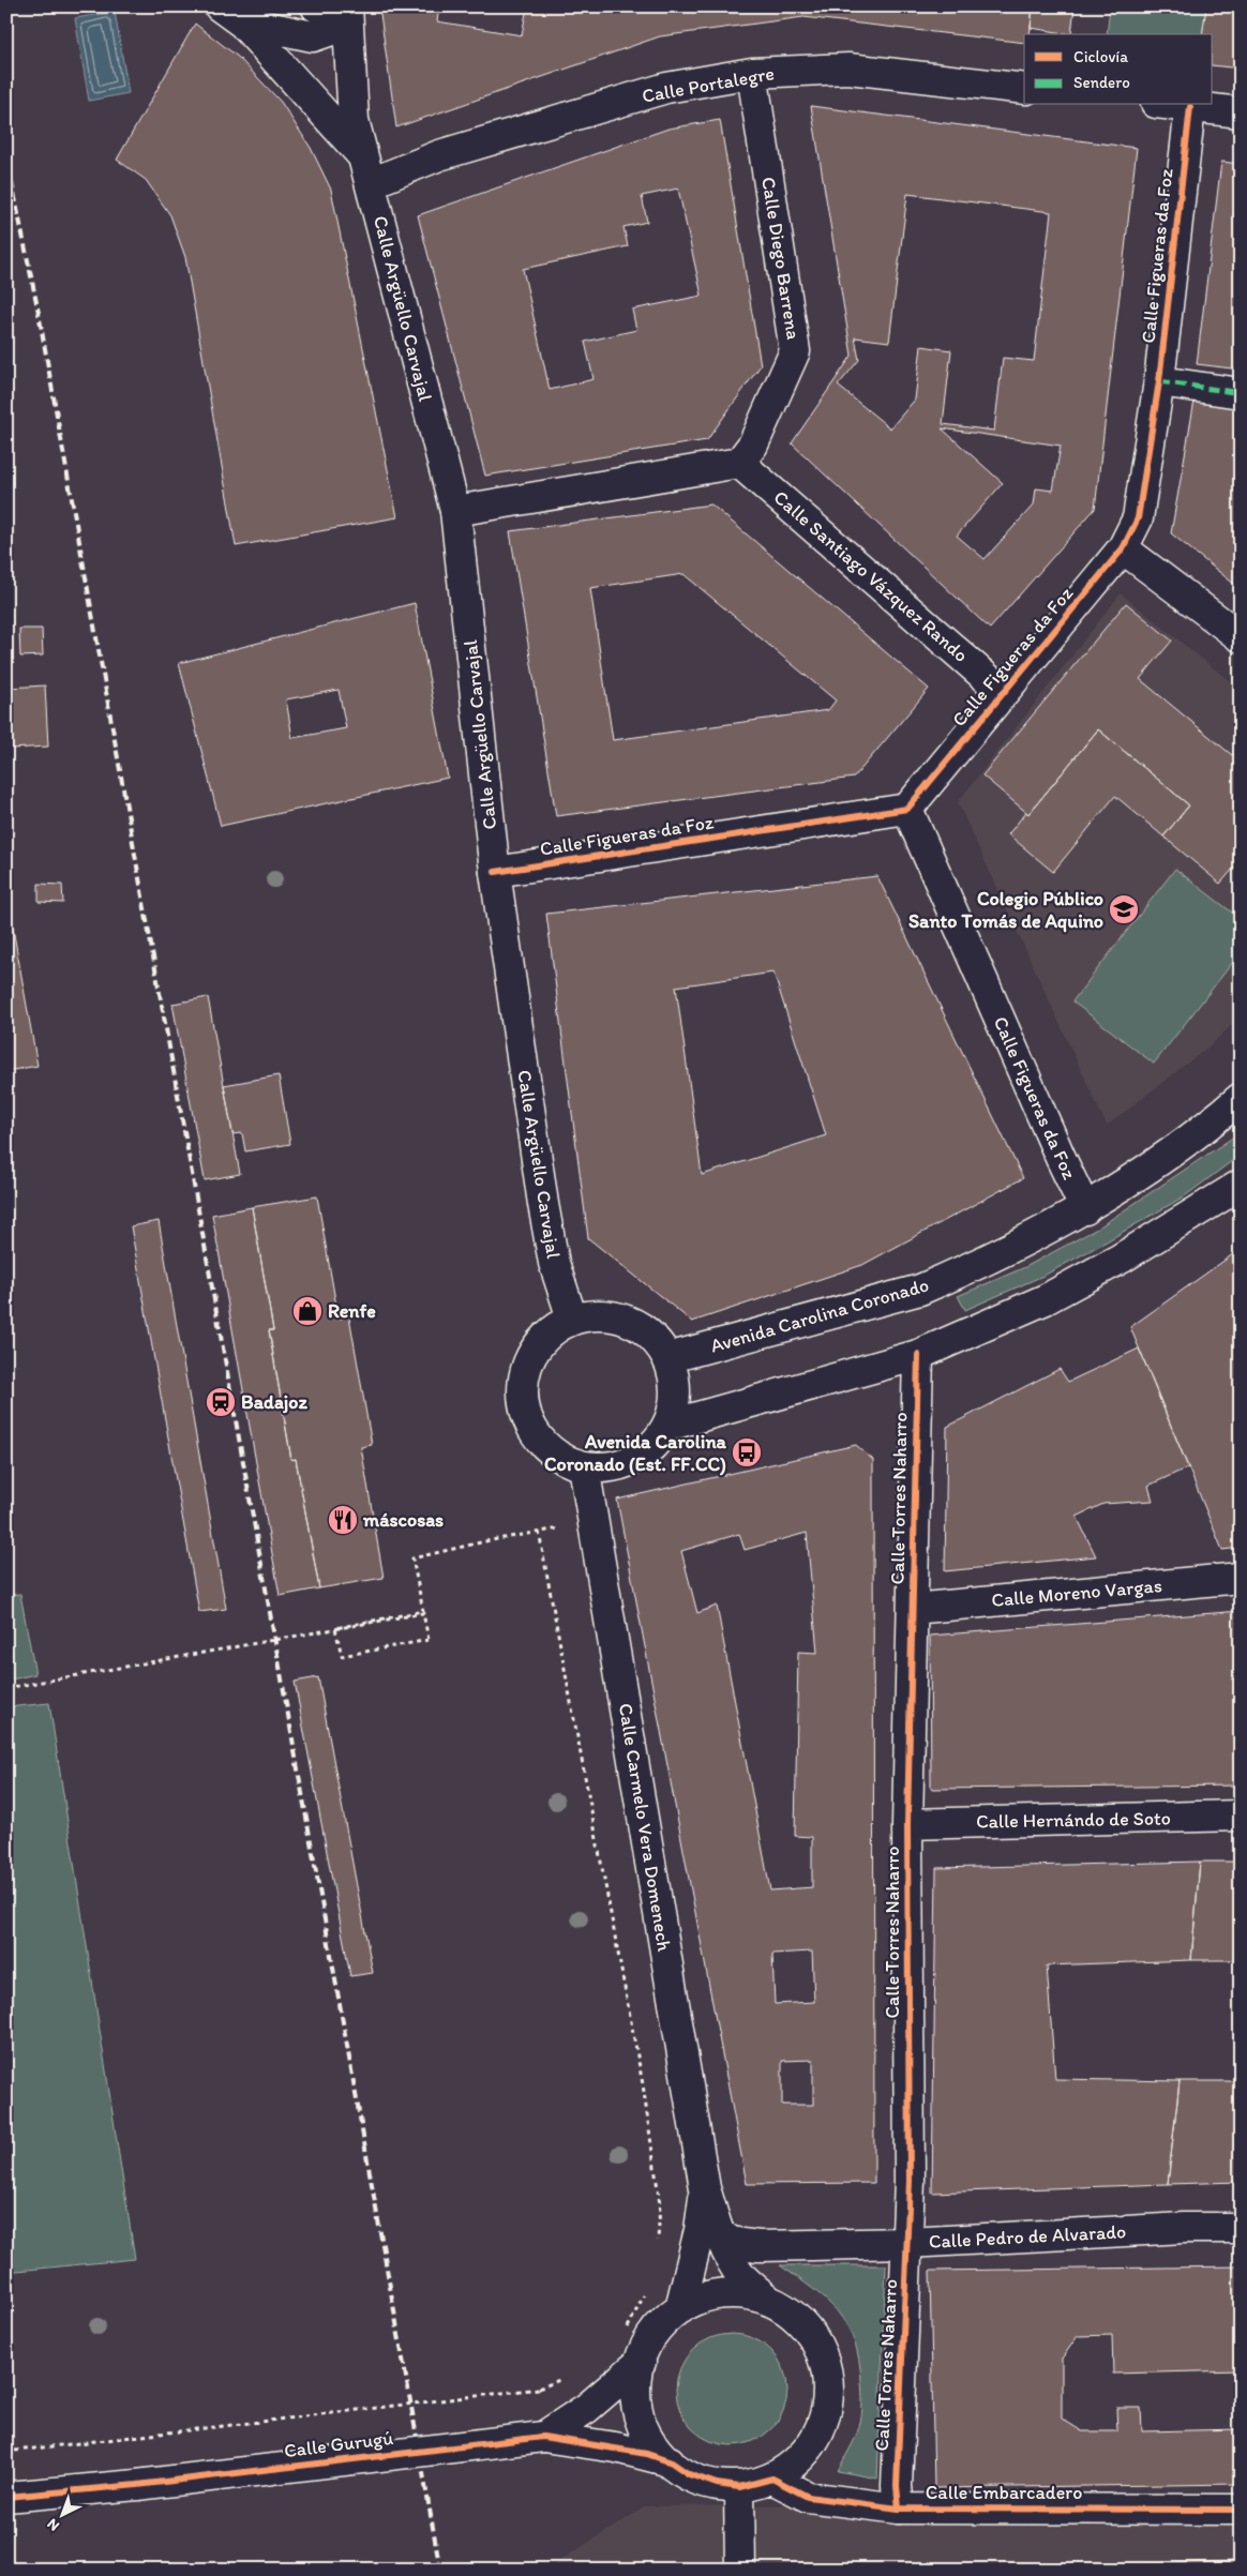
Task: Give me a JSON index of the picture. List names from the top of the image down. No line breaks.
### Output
{"streets":{"main road":["Calle Portalegre","Calle Figueras da Foz","Calle Diego Barrena","Calle Argüello Carvajal","Calle Santiago Vázquez Rando","Avenida Carolina Coronado","Calle Torres Naharro","Calle Moreno Vargas","Calle Hernándo de Soto","Calle Carmelo Vera Domenech","Calle Pedro de Alvarado","Calle Gurugú","Calle Embarcadero"]},"crossings":[["Calle Portalegre","Calle Diego Barrena"],["Calle Portalegre","Calle Argüello Carvajal"],["Calle Figueras da Foz","Calle Argüello Carvajal"],["Calle Figueras da Foz","Calle Santiago Vázquez Rando"],["Calle Figueras da Foz","Avenida Carolina Coronado"],["Calle Diego Barrena","Calle Santiago Vázquez Rando"],["Calle Argüello Carvajal","Avenida Carolina Coronado"],["Calle Argüello Carvajal","Calle Carmelo Vera Domenech"],["Avenida Carolina Coronado","Calle Carmelo Vera Domenech"],["Calle Torres Naharro","Calle Moreno Vargas"],["Calle Torres Naharro","Calle Hernándo de Soto"],["Calle Torres Naharro","Calle Pedro de Alvarado"],["Calle Torres Naharro","Calle Embarcadero"],["Calle Carmelo Vera Domenech","Calle Pedro de Alvarado"]],"places":{"school or university":["Colegio Público Santo Tomás de Aquino"],"shop":["Renfe"],"station":["Badajoz"],"bus stop":["Avenida Carolina Coronado (Est. FF.CC)"],"restaurant":["máscosas"]},"legend":["Ciclovía","Sendero"],"north":"bottom left"}
